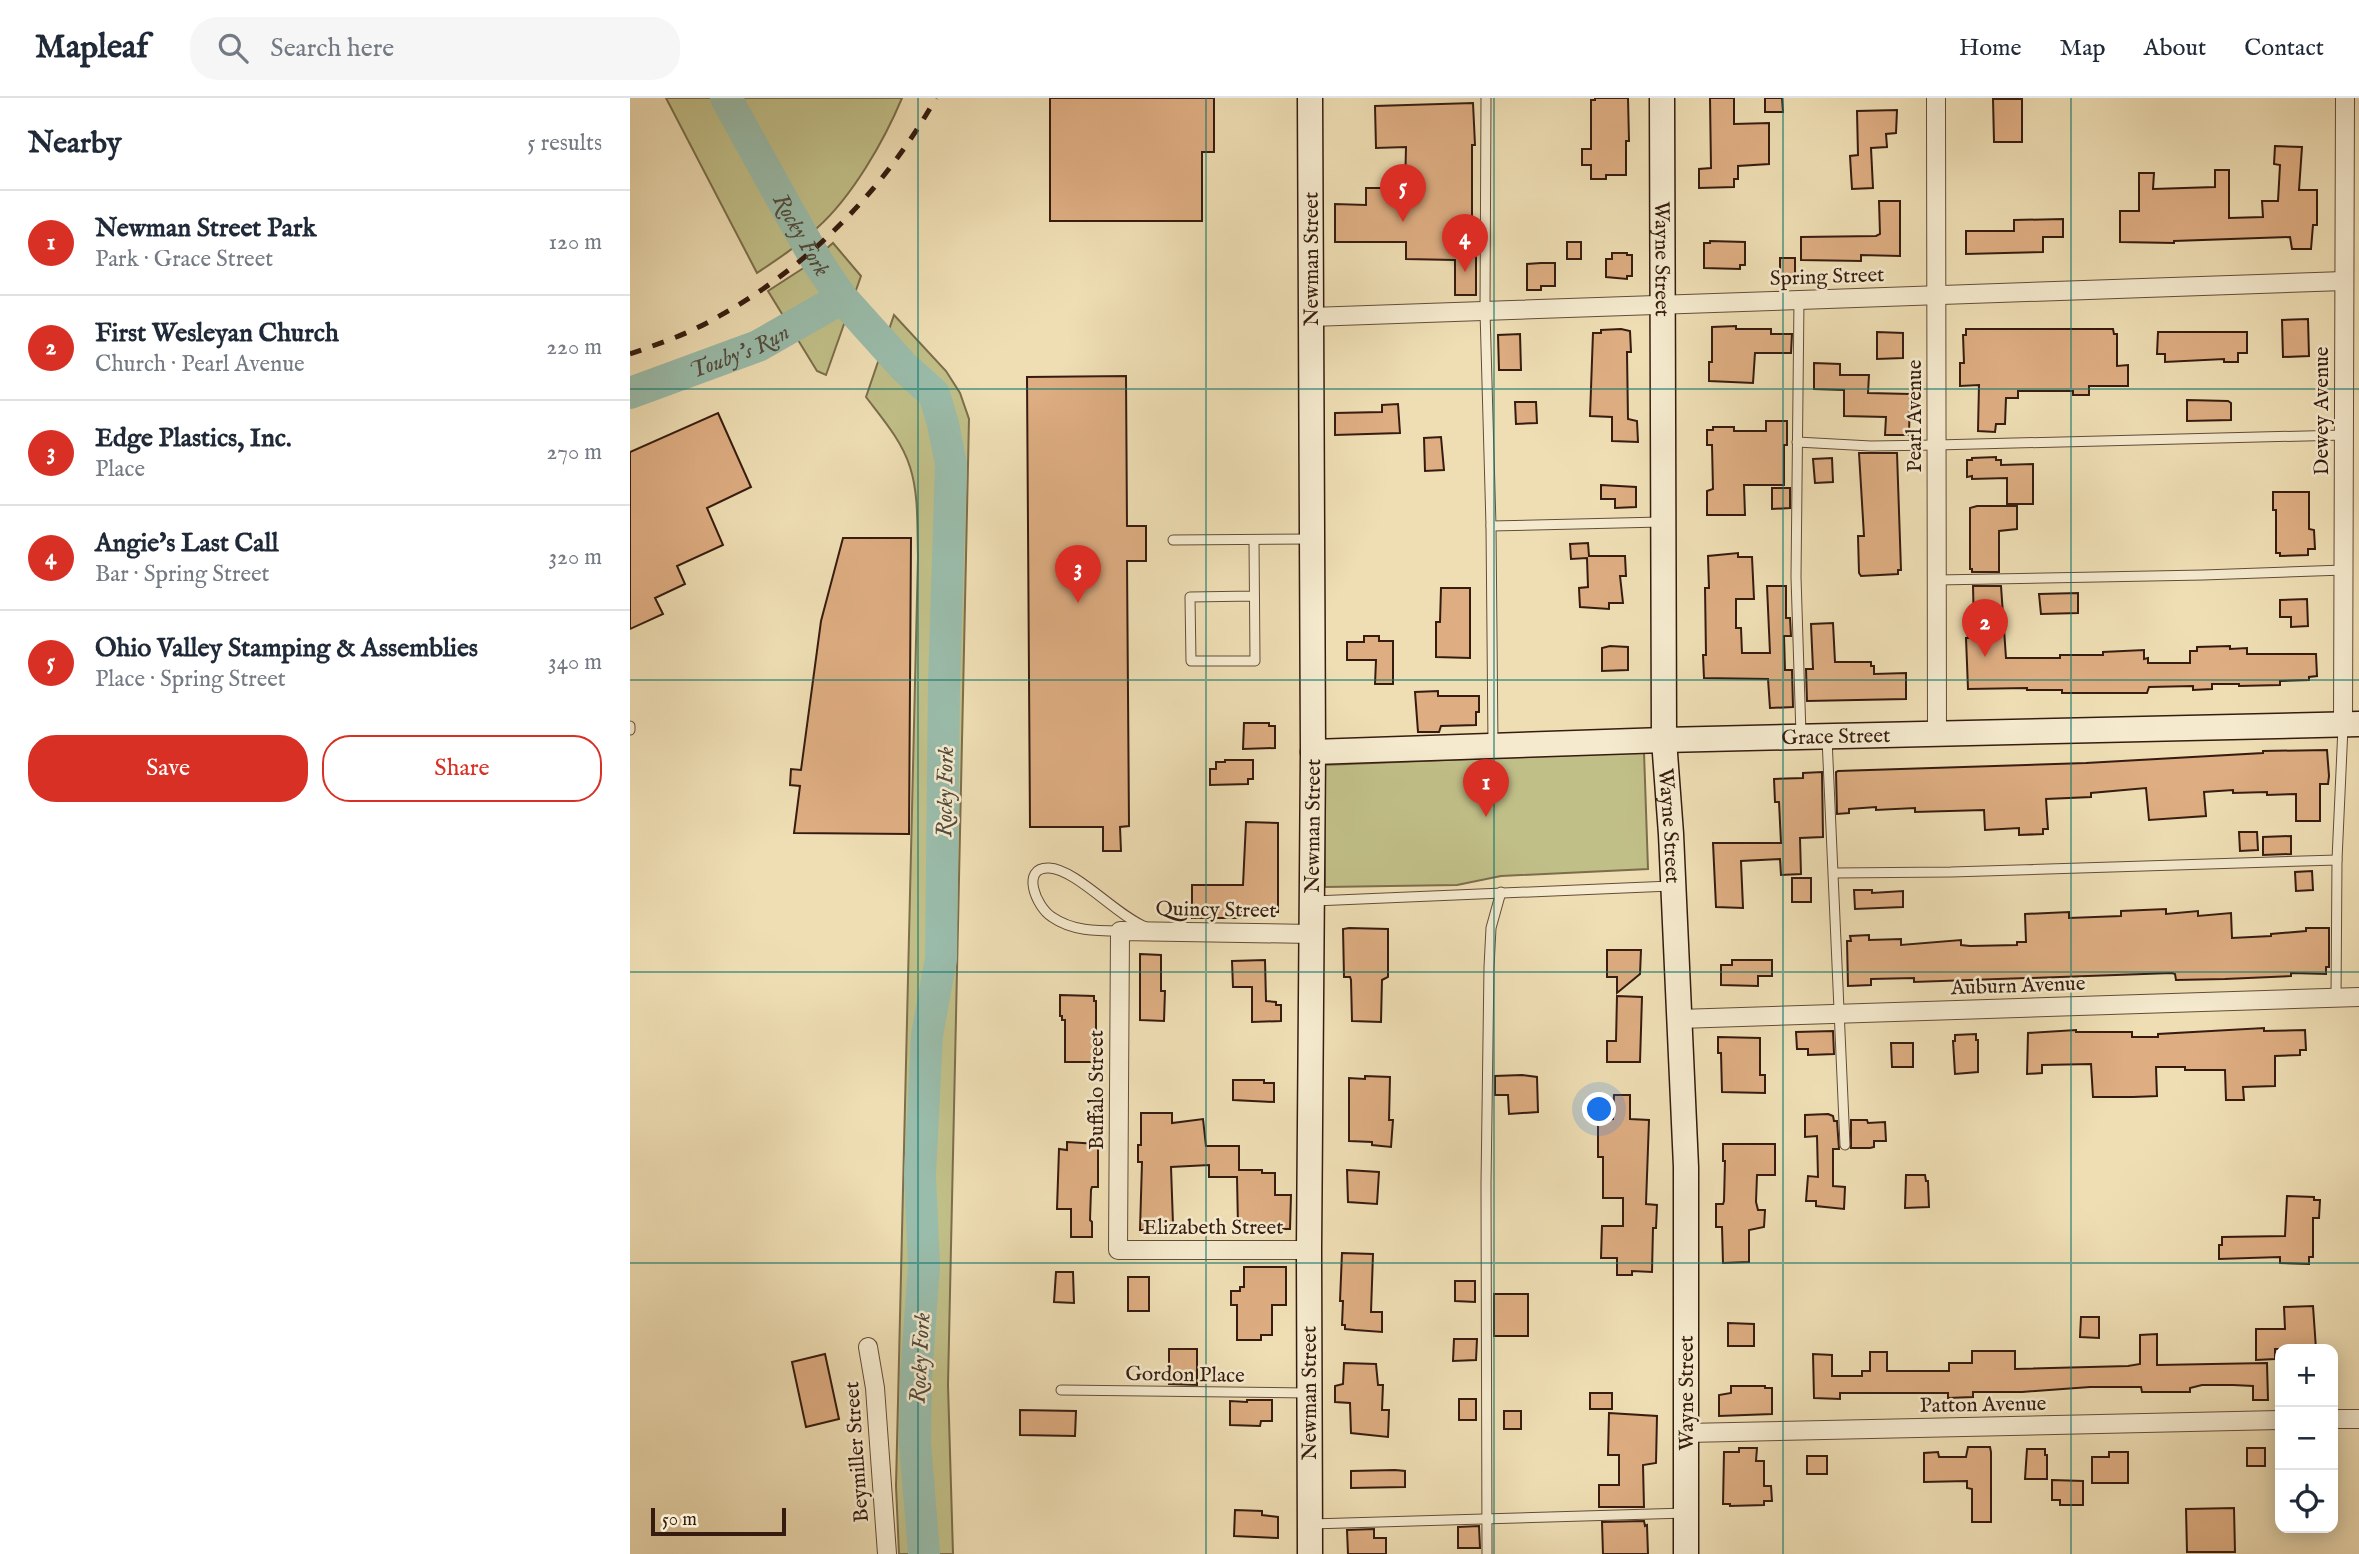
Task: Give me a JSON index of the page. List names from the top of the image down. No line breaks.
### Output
{"streets":{"street":["Newman Street","Wayne Street","Spring Street","Dewey Avenue","Pearl Avenue","Grace Street","Quincy Street","Auburn Avenue","Buffalo Street","Elizabeth Street","Patton Avenue","Beymiller Street"],"lane":["Gordon Place"]},"crossings":[["Newman Street","Spring Street"],["Newman Street","Grace Street"],["Newman Street","Quincy Street"],["Newman Street","Elizabeth Street"],["Newman Street","Gordon Place"],["Wayne Street","Spring Street"],["Wayne Street","Grace Street"],["Wayne Street","Auburn Avenue"],["Wayne Street","Patton Avenue"],["Spring Street","Dewey Avenue"],["Spring Street","Pearl Avenue"],["Dewey Avenue","Grace Street"],["Pearl Avenue","Grace Street"],["Quincy Street","Buffalo Street"],["Buffalo Street","Elizabeth Street"]],"water":["Rocky Fork","Touby's Run"],"scale_bar":"50 m","page":{"header":"Mapleaf","search":"Search here","nav":["Home","Map","About","Contact"],"heading":["Nearby","5 results"],"pins":["5","4","3","2","1"],"list":[{"mark":"1","name":"Newman Street Park","note":"Park · Grace Street","value":"120 m"},{"mark":"2","name":"First Wesleyan Church","note":"Church · Pearl Avenue","value":"220 m"},{"mark":"3","name":"Edge Plastics, Inc.","note":"Place","value":"270 m"},{"mark":"4","name":"Angie's Last Call","note":"Bar · Spring Street","value":"320 m"},{"mark":"5","name":"Ohio Valley Stamping & Assemblies","note":"Place · Spring Street","value":"340 m"}],"buttons":["Save","Share"],"map_buttons":["+","−"],"scale":"50 m"}}
